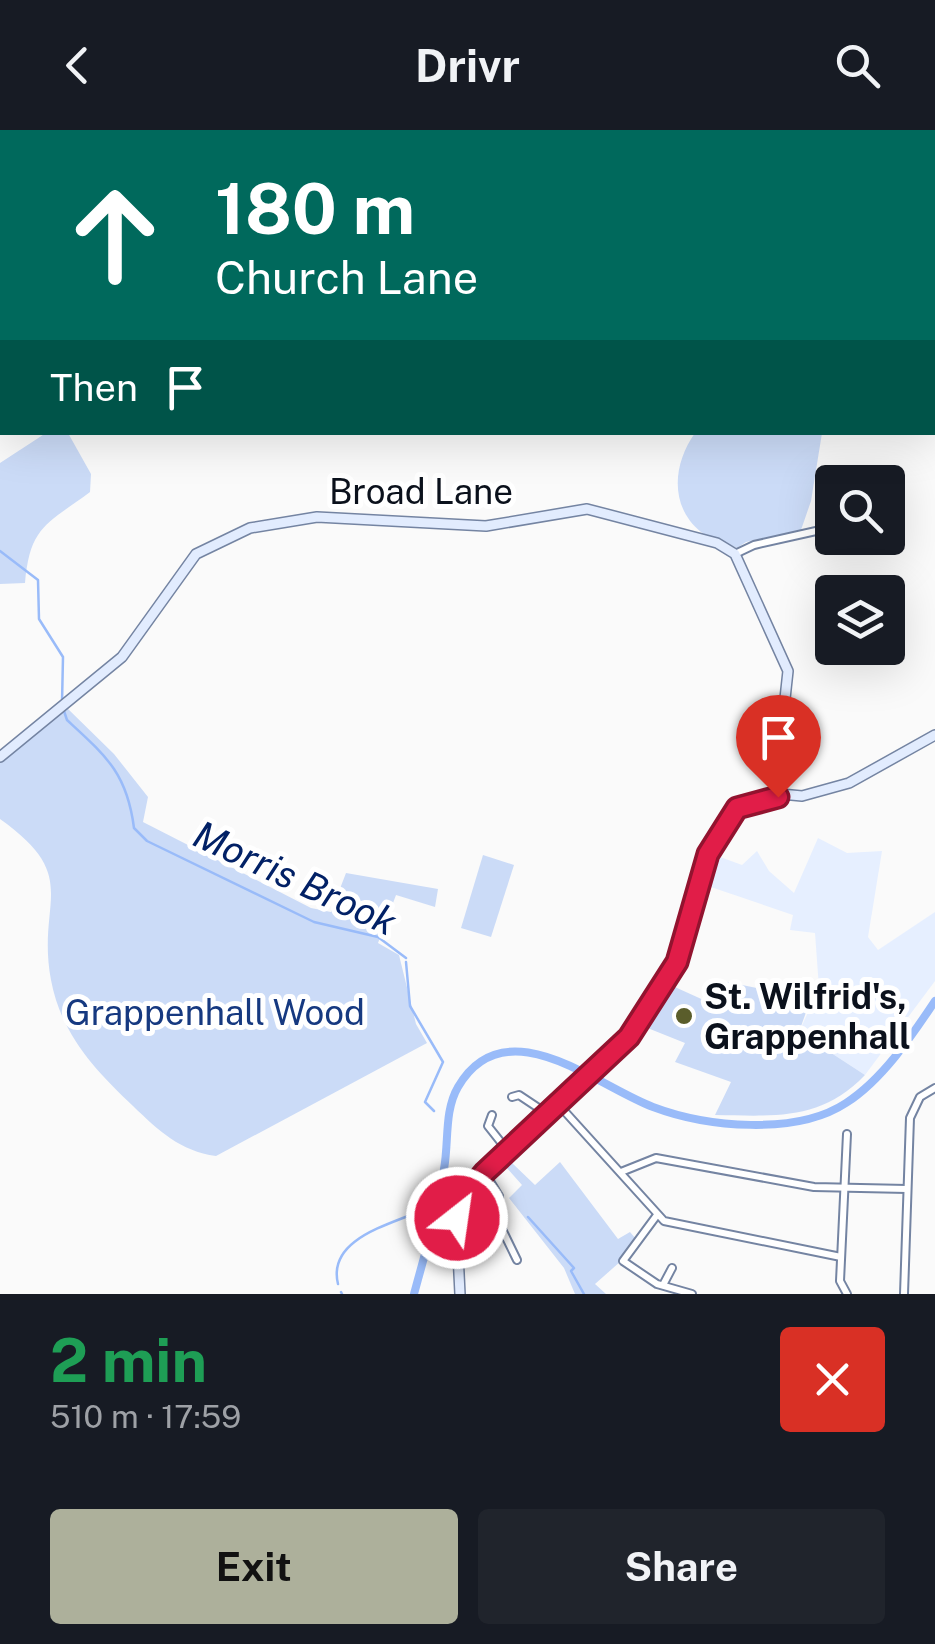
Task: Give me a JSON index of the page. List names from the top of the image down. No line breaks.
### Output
{"streets":{"street":["Broad Lane"]},"water":["Morris Brook"],"parks":["Grappenhall Wood"],"places":["St. Wilfrid's, Grappenhall"],"page":{"header":"Drivr","turn":["180 m","Church Lane"],"then":"Then","heading":["2 min","510 m · 17:59"],"buttons":["Exit","Share"]}}
